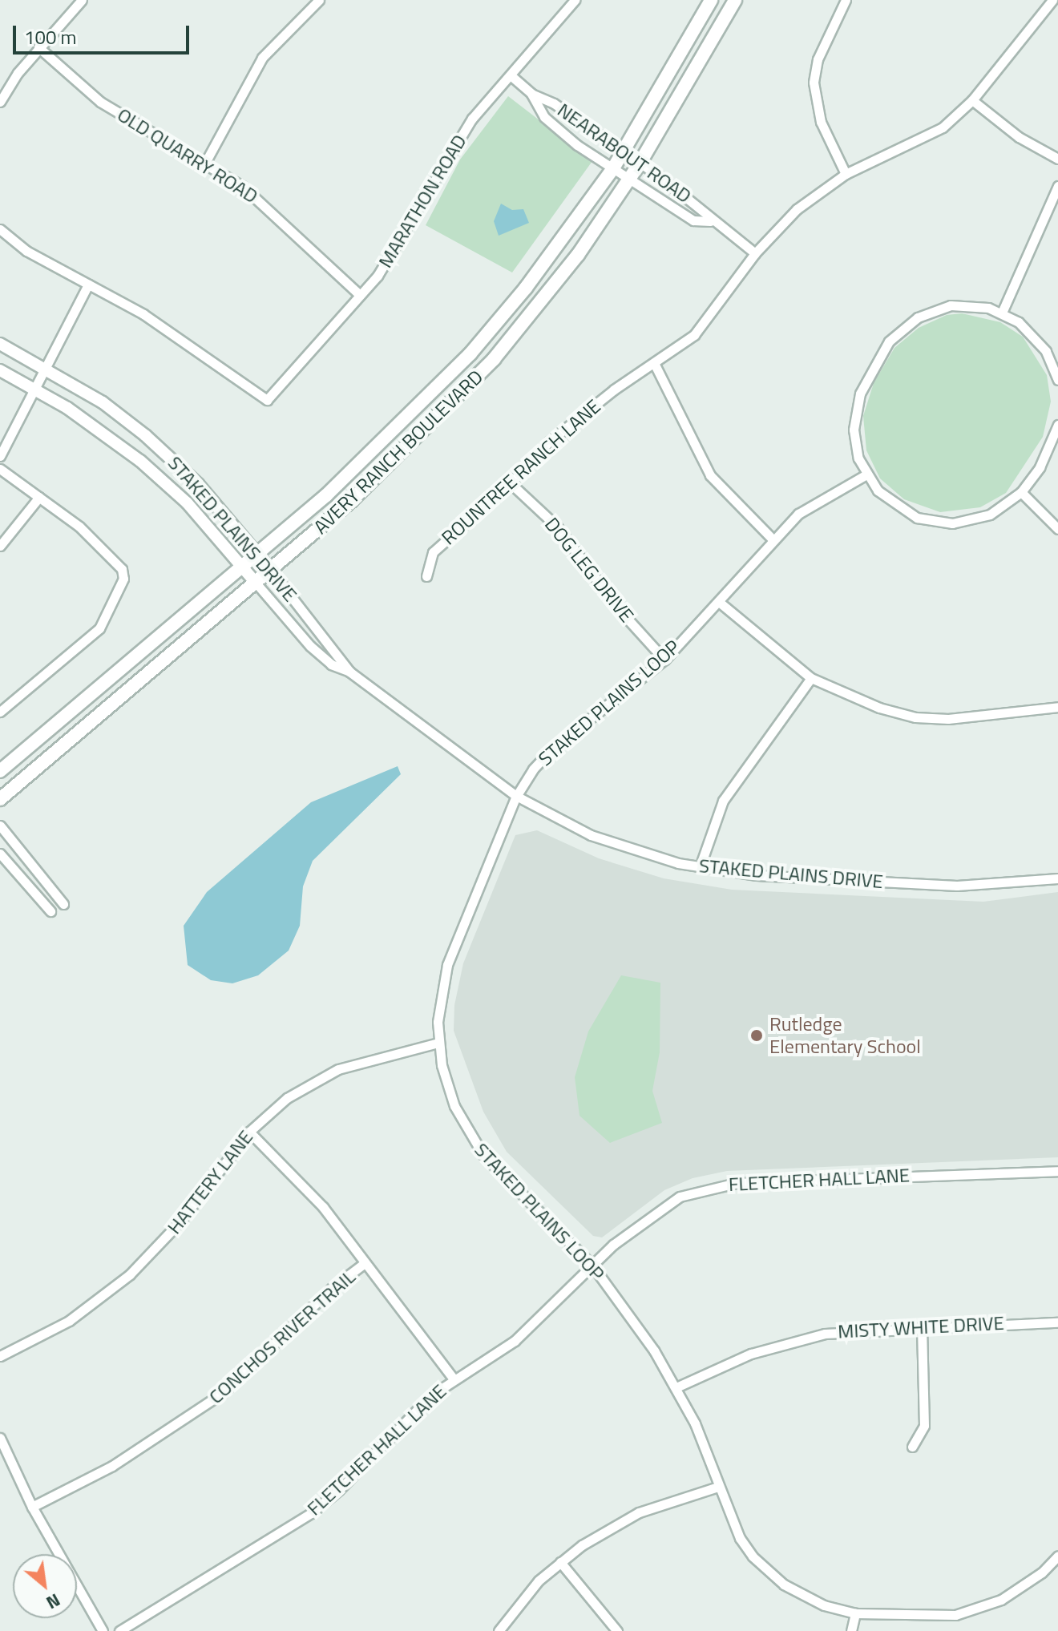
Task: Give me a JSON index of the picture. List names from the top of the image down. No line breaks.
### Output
{"streets":{"main road":["AVERY RANCH BOULEVARD"],"street":["NEARABOUT ROAD","OLD QUARRY ROAD","MARATHON ROAD","ROUNTREE RANCH LANE","STAKED PLAINS DRIVE","DOG LEG DRIVE","STAKED PLAINS LOOP","FLETCHER HALL LANE","HATTERY LANE","MISTY WHITE DRIVE","CONCHOS RIVER TRAIL"]},"crossings":[["NEARABOUT ROAD","MARATHON ROAD"],["NEARABOUT ROAD","AVERY RANCH BOULEVARD"],["NEARABOUT ROAD","ROUNTREE RANCH LANE"],["OLD QUARRY ROAD","MARATHON ROAD"],["AVERY RANCH BOULEVARD","STAKED PLAINS DRIVE"],["ROUNTREE RANCH LANE","DOG LEG DRIVE"],["STAKED PLAINS DRIVE","STAKED PLAINS LOOP"],["DOG LEG DRIVE","STAKED PLAINS LOOP"],["STAKED PLAINS LOOP","FLETCHER HALL LANE"],["STAKED PLAINS LOOP","HATTERY LANE"],["STAKED PLAINS LOOP","MISTY WHITE DRIVE"]],"places":["Rutledge Elementary School"],"scale_bar":"100 m","north":"bottom right"}
